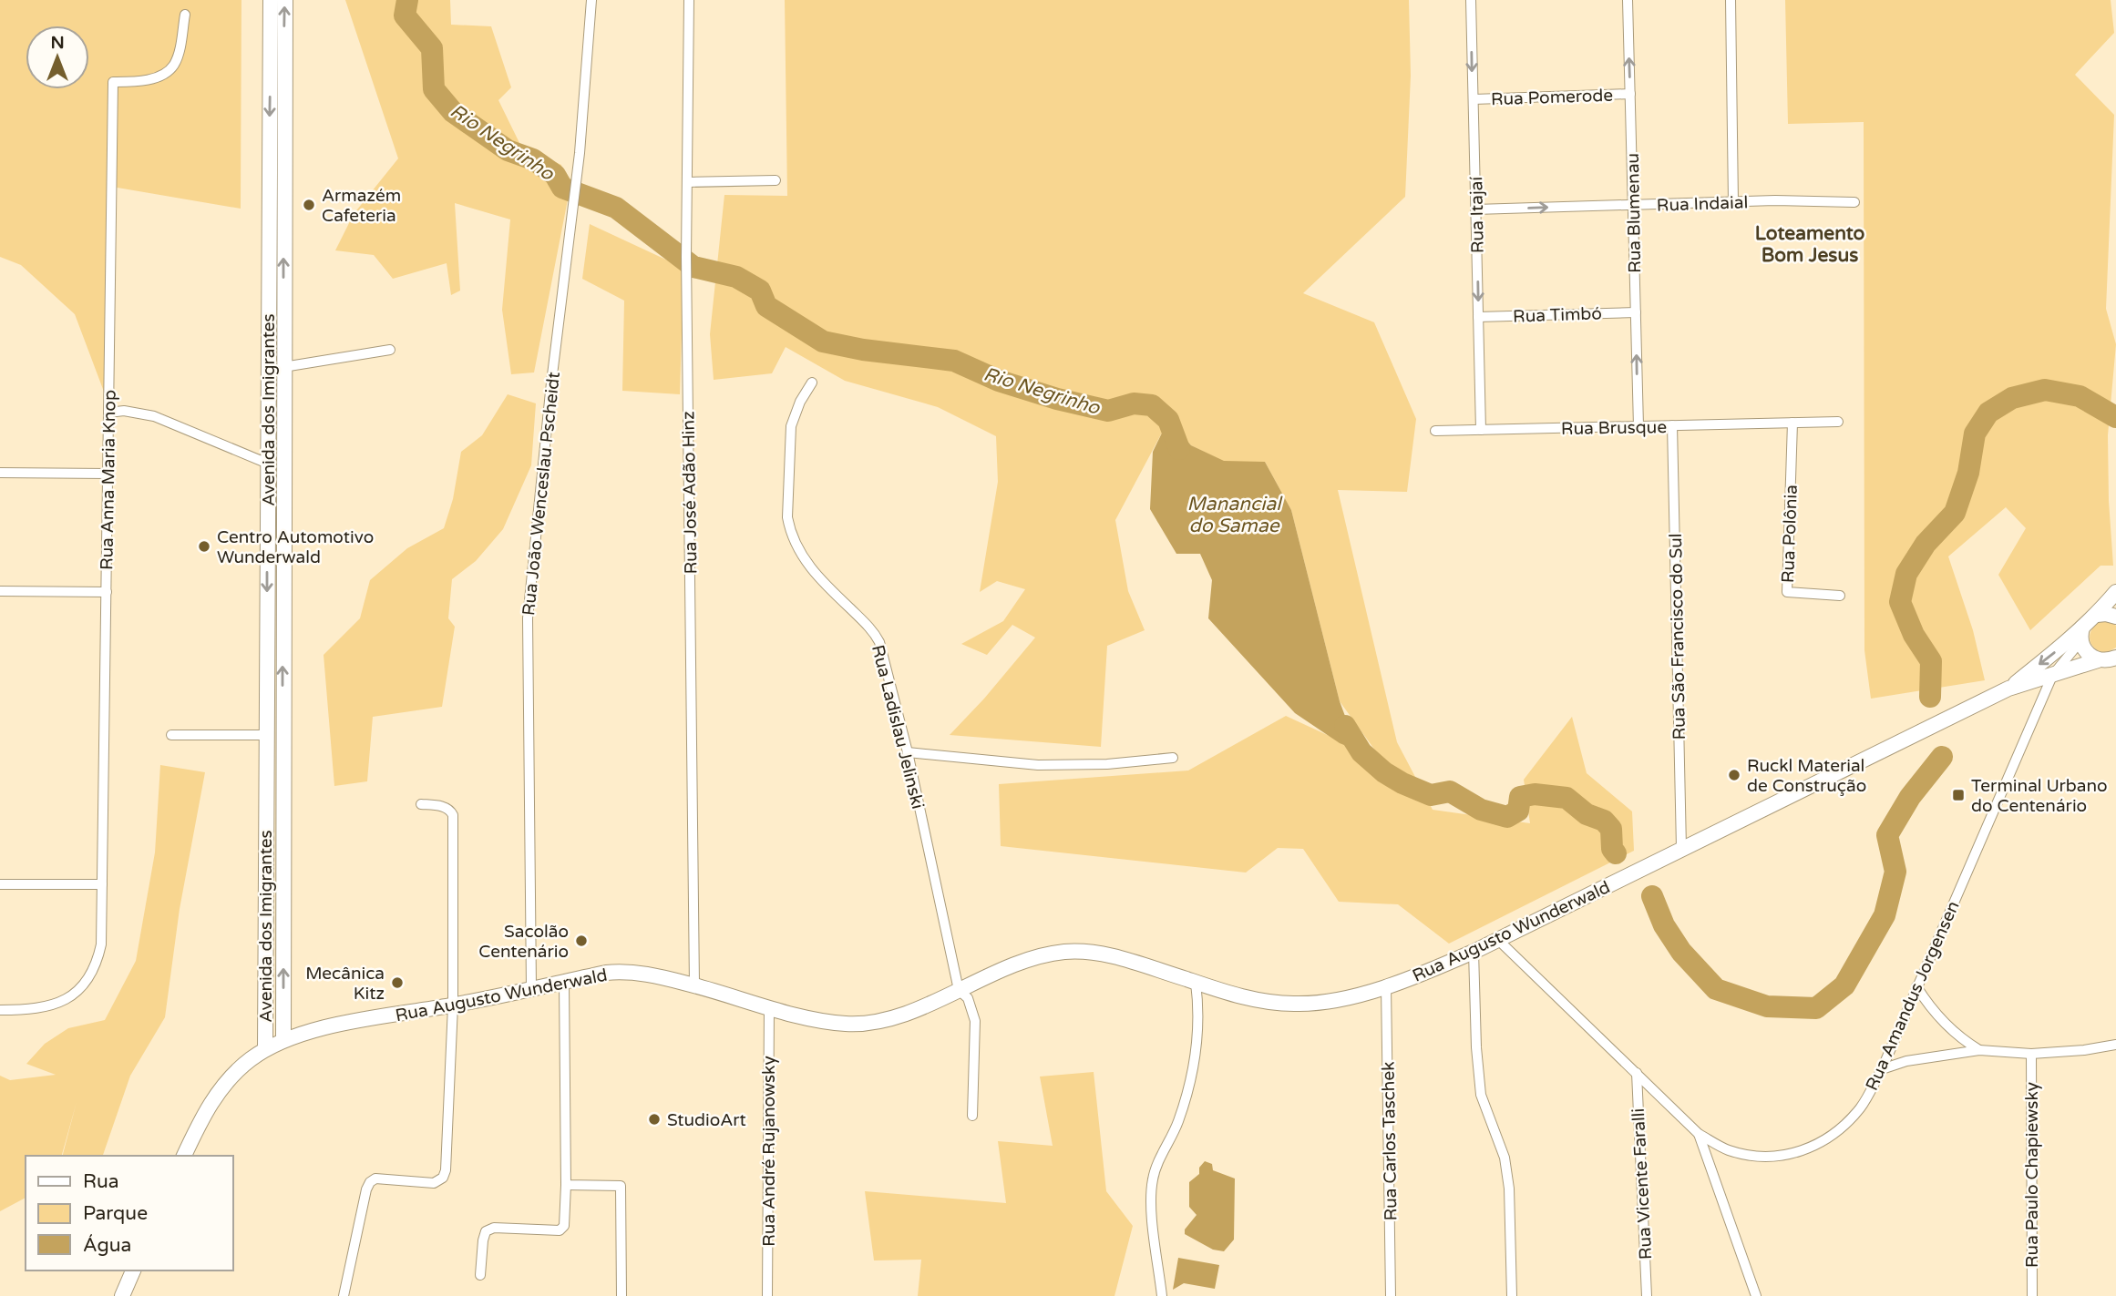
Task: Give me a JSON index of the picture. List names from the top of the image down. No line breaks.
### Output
{"streets":{"main road":["Avenida dos Imigrantes","Rua Augusto Wunderwald"],"street":["Rua Pomerode","Rua Indaial","Rua Blumenau","Rua Itajaí","Rua Timbó","Rua Brusque","Rua Anna Maria Knop","Rua José Adão Hinz","Rua João Wenceslau Pscheidt","Rua Polônia","Rua São Francisco do Sul","Rua Ladislau Jelinski","Rua Amandus Jorgensen","Rua Carlos Taschek","Rua André Rujanowsky","Rua Paulo Chapiewsky","Rua Vicente Faralli"]},"crossings":[["Rua Pomerode","Rua Blumenau"],["Rua Pomerode","Rua Itajaí"],["Rua Indaial","Rua Blumenau"],["Rua Indaial","Rua Itajaí"],["Rua Blumenau","Rua Timbó"],["Rua Blumenau","Rua Brusque"],["Rua Itajaí","Rua Timbó"],["Rua Itajaí","Rua Brusque"],["Avenida dos Imigrantes","Rua Augusto Wunderwald"],["Rua Brusque","Rua Polônia"],["Rua Brusque","Rua São Francisco do Sul"],["Rua José Adão Hinz","Rua Augusto Wunderwald"],["Rua João Wenceslau Pscheidt","Rua Augusto Wunderwald"],["Rua São Francisco do Sul","Rua Augusto Wunderwald"],["Rua Ladislau Jelinski","Rua Augusto Wunderwald"],["Rua Augusto Wunderwald","Rua Amandus Jorgensen"],["Rua Augusto Wunderwald","Rua Carlos Taschek"],["Rua Augusto Wunderwald","Rua André Rujanowsky"],["Rua Amandus Jorgensen","Rua Vicente Faralli"]],"one_way":["Rua Indaial","Rua Blumenau","Rua Itajaí"],"districts":["Loteamento Bom Jesus"],"water":["Rio Negrinho","Manancial do Samae"],"places":{"other":["Armazém Cafeteria","Centro Automotivo Wunderwald","Ruckl Material de Construção","Sacolão Centenário","Mecânica Kitz","StudioArt"],"transit":["Terminal Urbano do Centenário"]},"legend":["Rua","Parque","Água"],"north":"top"}
